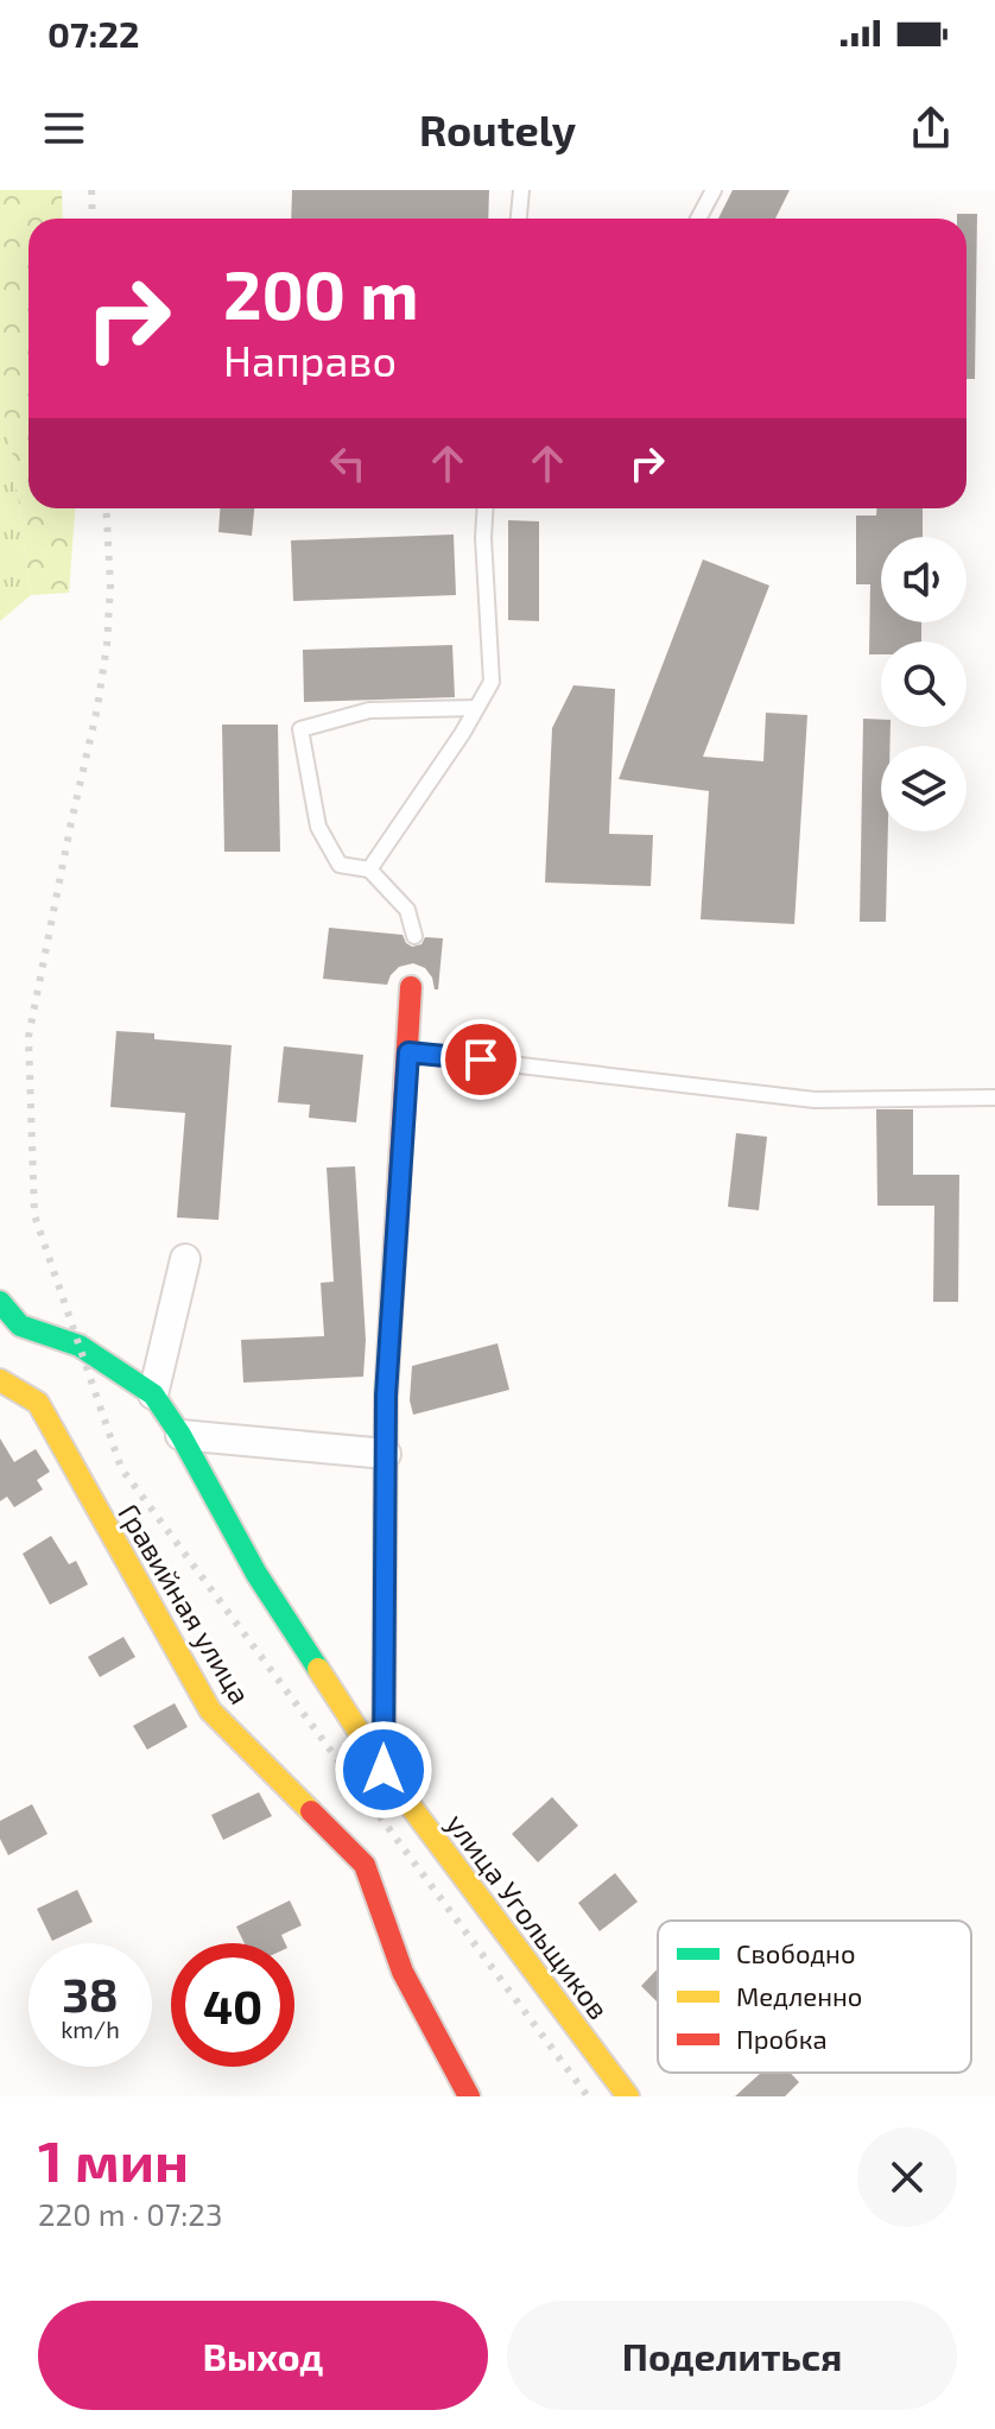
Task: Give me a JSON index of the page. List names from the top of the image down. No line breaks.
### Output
{"streets":{"street":["Гравийная улица","улица Угольщиков"]},"legend":["Свободно","Медленно","Пробка"],"page":{"status":"07:22","header":"Routely","turn":["200 m","Направо"],"speed":"38 km/h","limit":"40","heading":["1 мин","220 m · 07:23"],"buttons":["Выход","Поделиться"]}}
